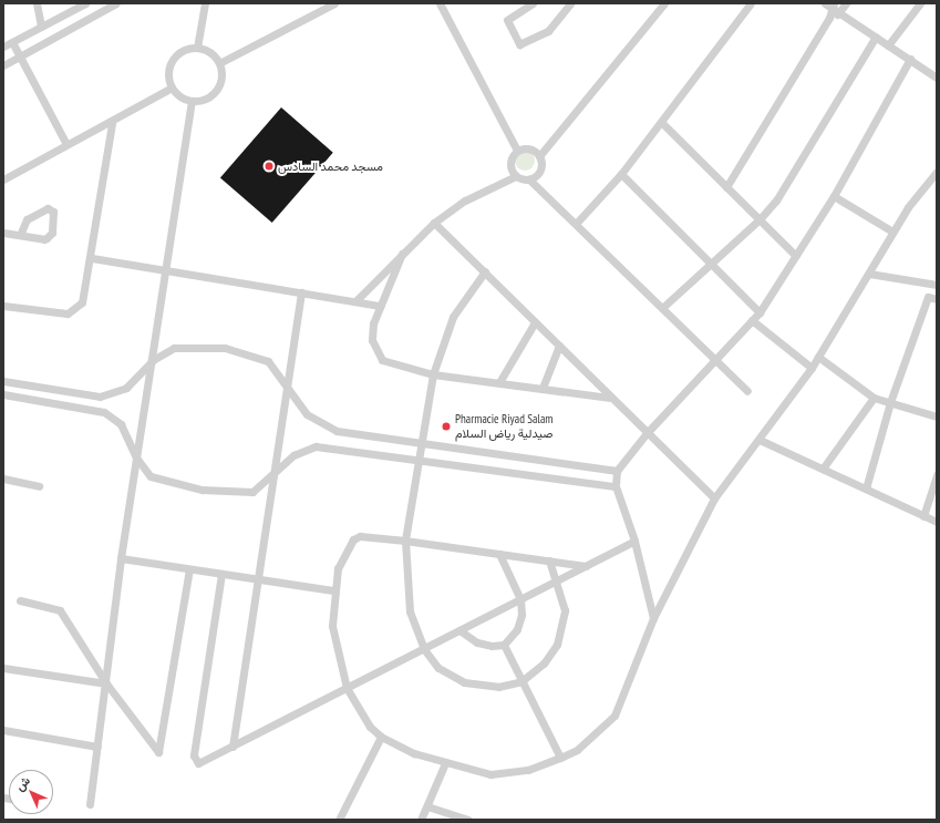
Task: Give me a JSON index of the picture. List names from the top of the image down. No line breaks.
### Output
{"places":["مسجد محمد السادس","Pharmacie Riyad Salam صيدلية رياض السلام"],"north":"top left"}
